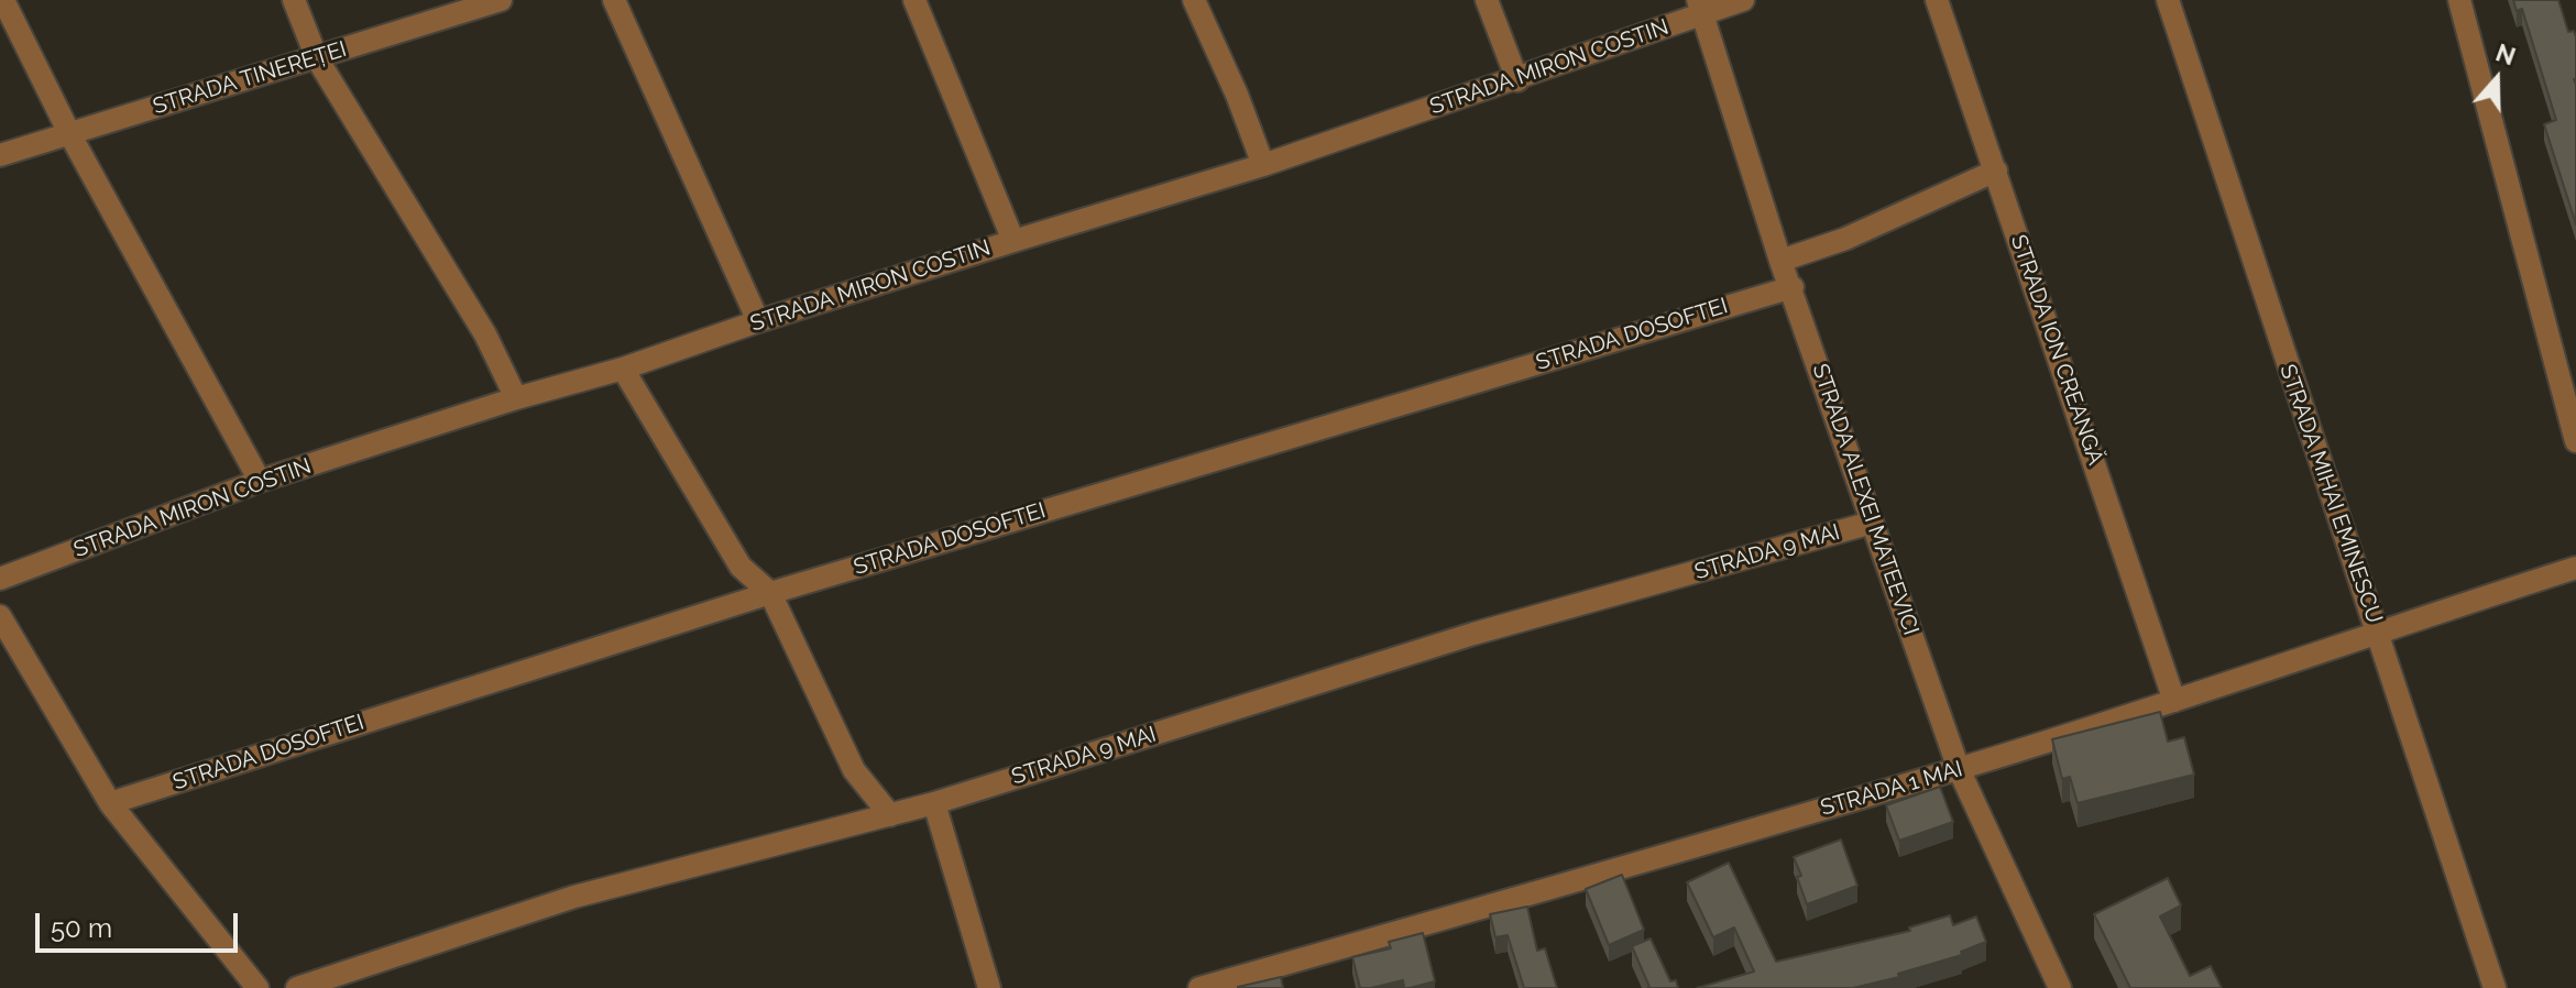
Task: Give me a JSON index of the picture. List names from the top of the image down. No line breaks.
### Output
{"streets":{"street":["STRADA MIRON COSTIN","STRADA TINEREȚEI","STRADA DOSOFTEI","STRADA ION CREANGĂ","STRADA MIHAI EMINESCU","STRADA ALEXEI MATEEVICI","STRADA 9 MAI","STRADA 1 MAI"]},"crossings":[["STRADA MIRON COSTIN","STRADA ALEXEI MATEEVICI"],["STRADA DOSOFTEI","STRADA ALEXEI MATEEVICI"],["STRADA ION CREANGĂ","STRADA 1 MAI"],["STRADA MIHAI EMINESCU","STRADA 1 MAI"],["STRADA ALEXEI MATEEVICI","STRADA 9 MAI"],["STRADA ALEXEI MATEEVICI","STRADA 1 MAI"]],"scale_bar":"50 m","north":"top"}
